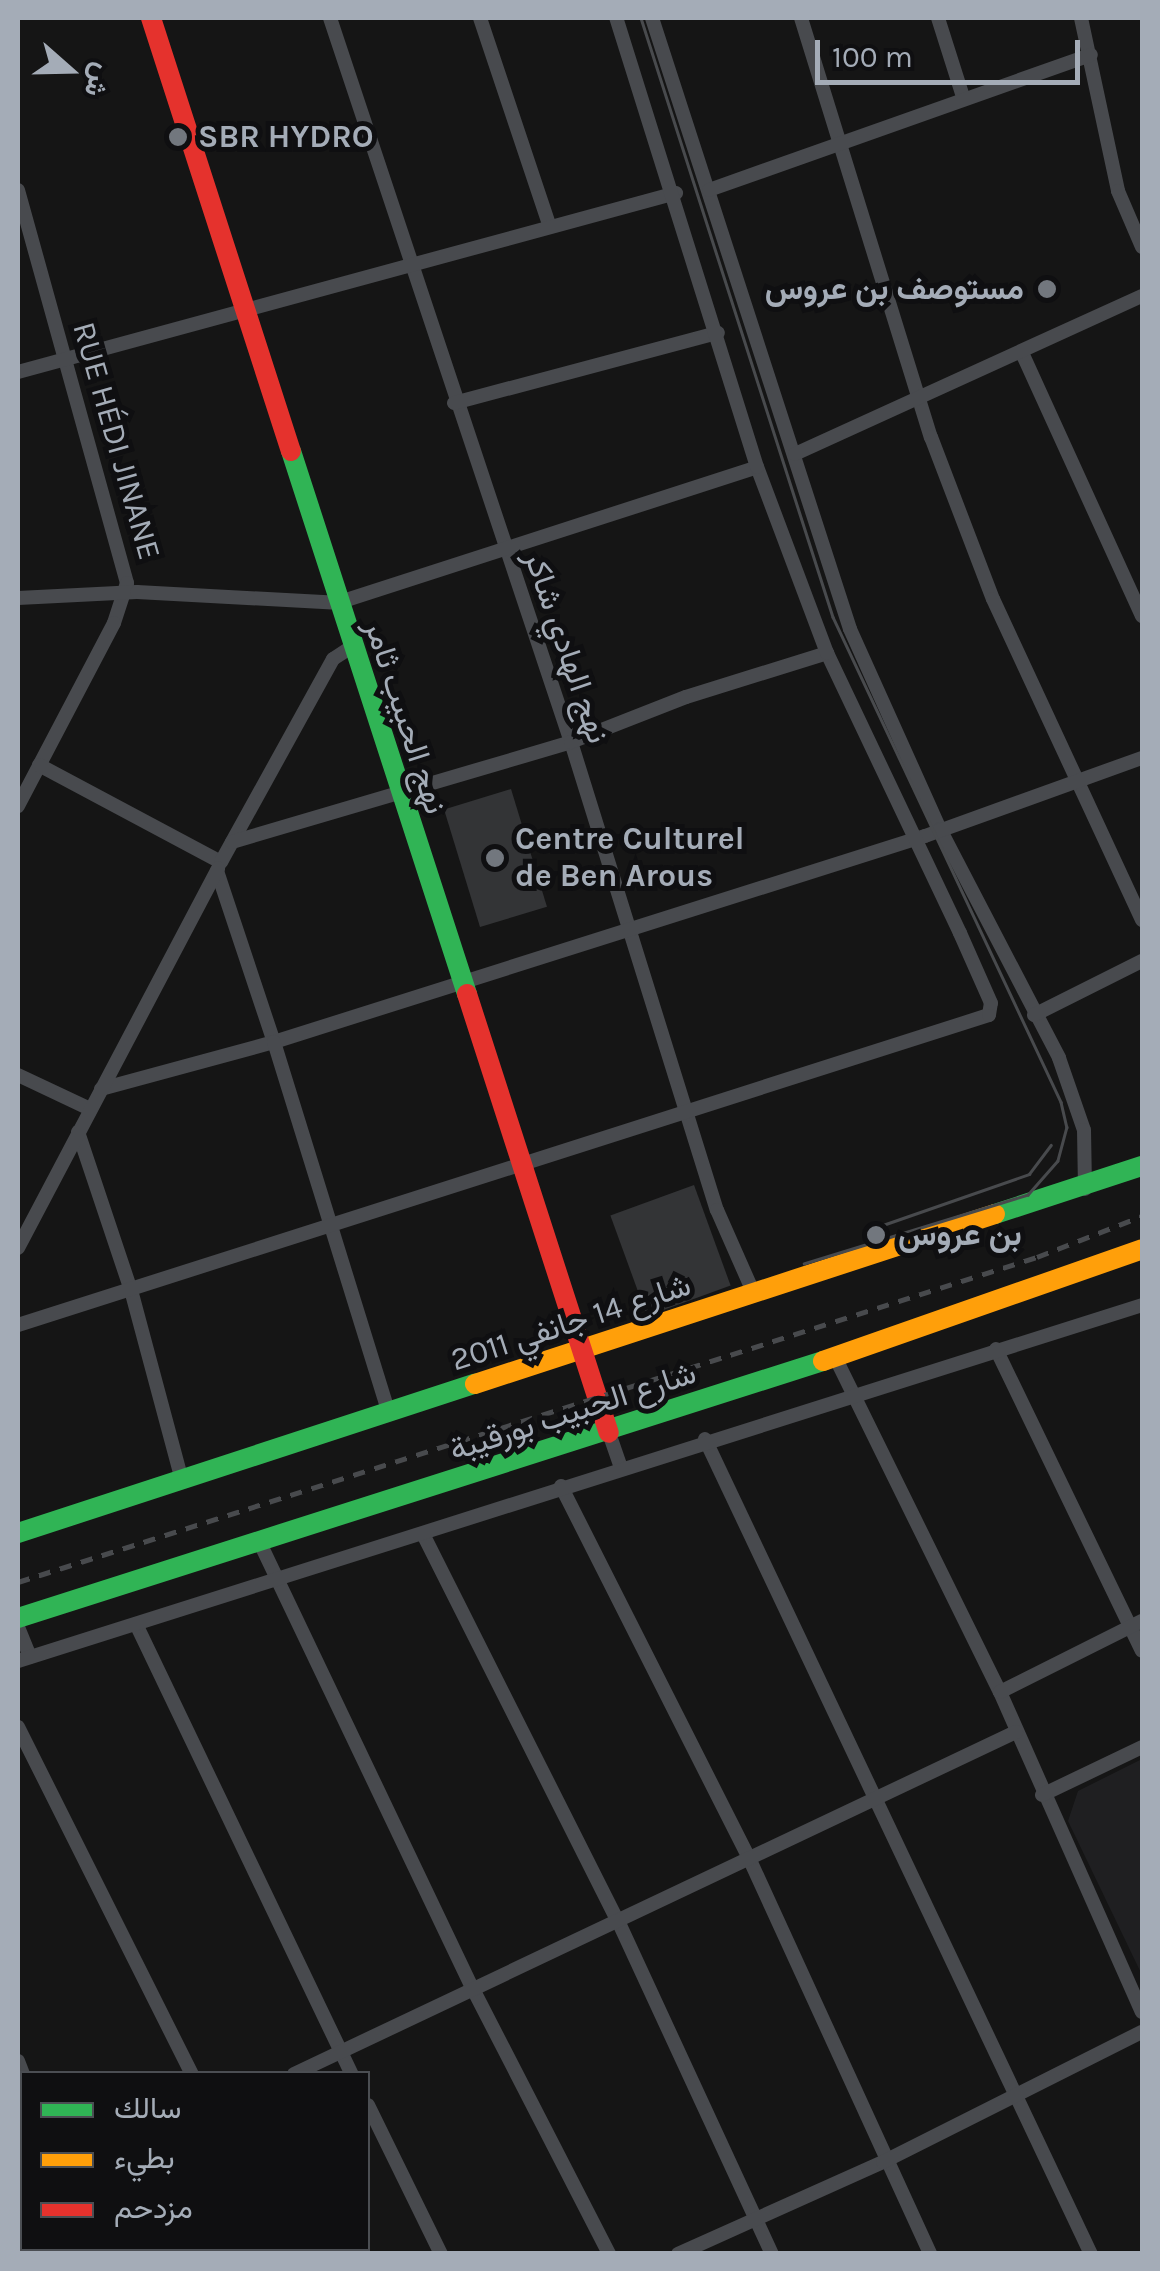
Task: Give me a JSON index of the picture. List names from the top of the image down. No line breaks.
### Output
{"streets":{"street":["RUE HÉDI JINANE","نهج الهادي شاكر","نهج الحبيب ثامر","شارع 14 جانفي 2011","شارع الحبيب بورقيبة"]},"crossings":[["نهج الهادي شاكر","شارع 14 جانفي 2011"],["نهج الحبيب ثامر","شارع 14 جانفي 2011"],["نهج الحبيب ثامر","شارع الحبيب بورقيبة"]],"places":["SBR HYDRO","مستوصف بن عروس","Centre Culturel de Ben Arous","بن عروس"],"legend":["سالك","بطيء","مزدحم"],"scale_bar":"100 m","north":"right"}
